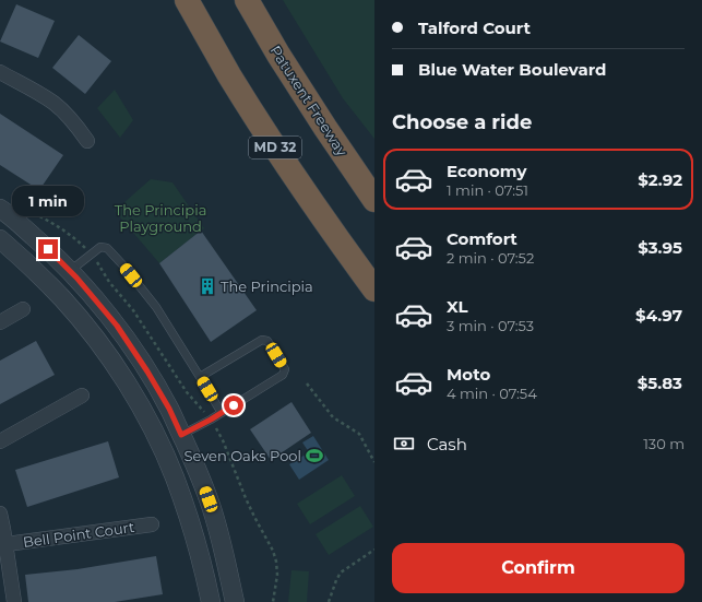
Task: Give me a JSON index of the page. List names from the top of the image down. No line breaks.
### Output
{"streets":{"highway":["Patuxent Freeway","MD 32"],"street":["Bell Point Court"]},"parks":["The Principia Playground"],"places":{"building":["The Principia"],"sports":["Seven Oaks Pool"]},"page":{"banner":["Talford Court","Blue Water Boulevard"],"heading":"Choose a ride","list":[{"name":"Economy","note":"1 min · 07:51","value":"$2.92"},{"name":"Comfort","note":"2 min · 07:52","value":"$3.95"},{"name":"XL","note":"3 min · 07:53","value":"$4.97"},{"name":"Moto","note":"4 min · 07:54","value":"$5.83"}],"bubble":"1 min","pay":["Cash","130 m"],"buttons":"Confirm"}}
